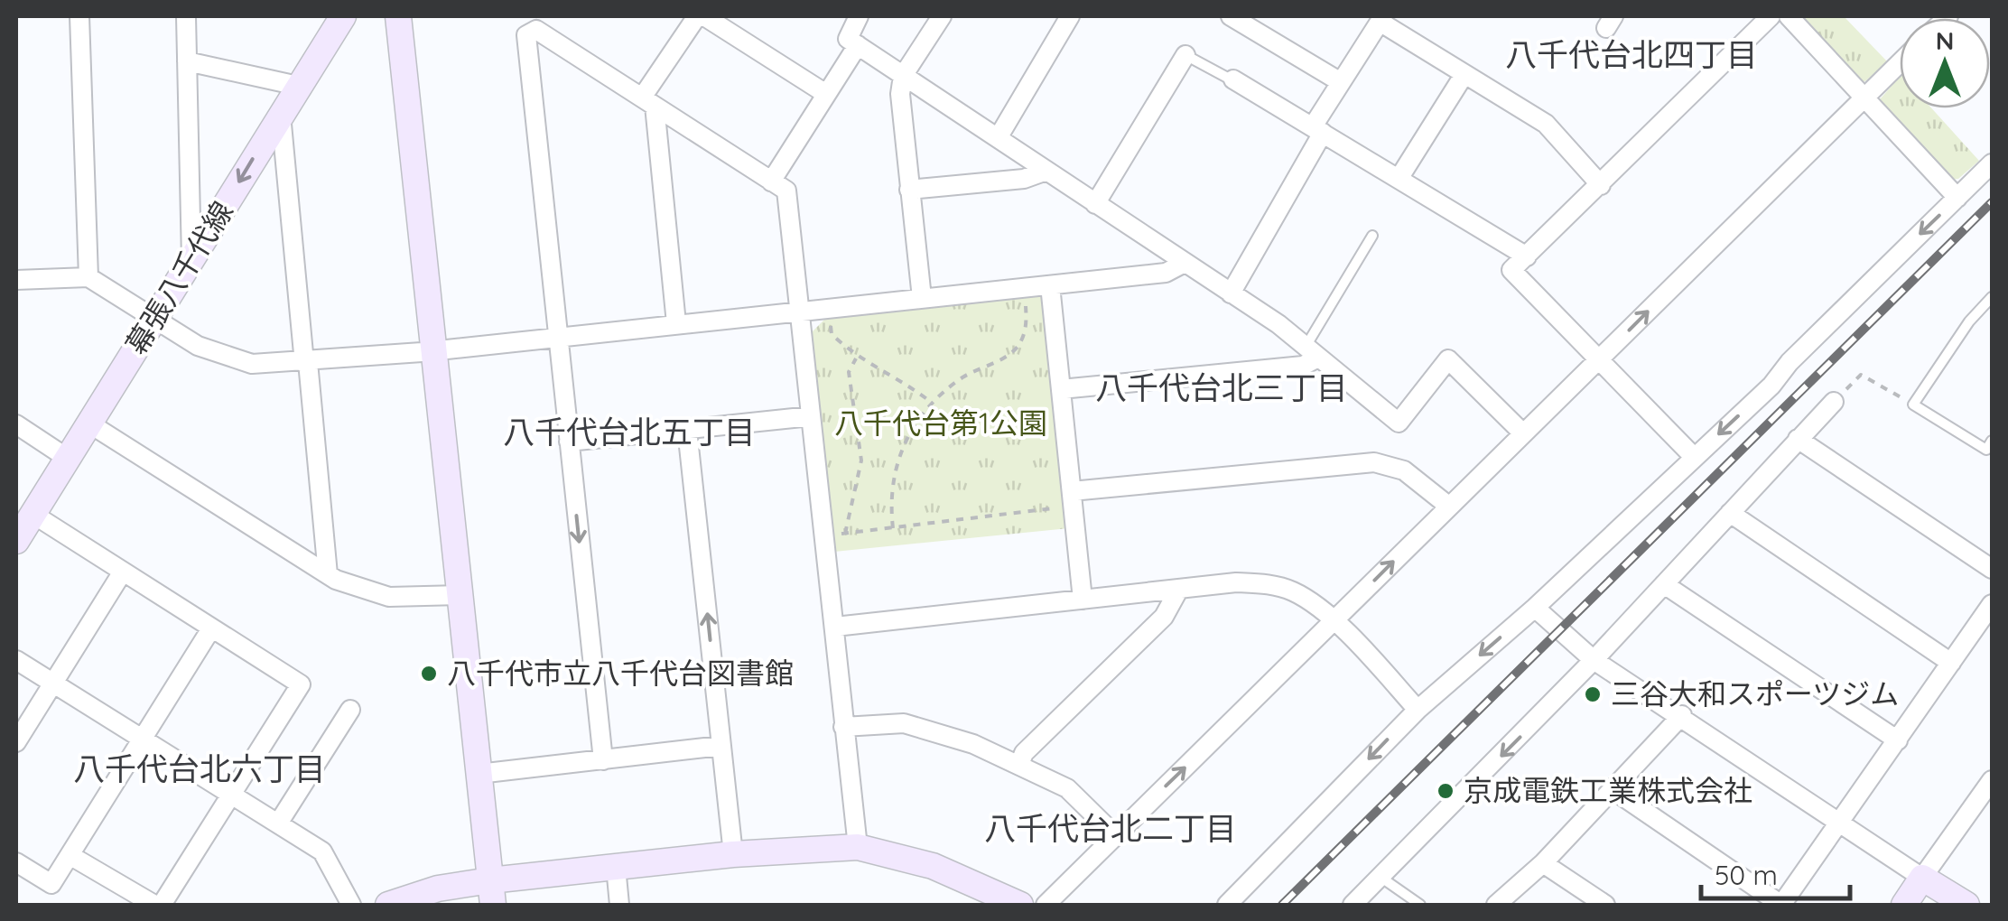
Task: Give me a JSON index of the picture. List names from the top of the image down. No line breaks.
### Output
{"streets":{"street":["幕張八千代線"]},"districts":["八千代台北四丁目","八千代台北三丁目","八千代台北五丁目","八千代台北六丁目","八千代台北二丁目"],"parks":["八千代台第1公園"],"places":["八千代市立八千代台図書館","三谷大和スポーツジム","京成電鉄工業株式会社"],"scale_bar":"50 m","north":"top"}
